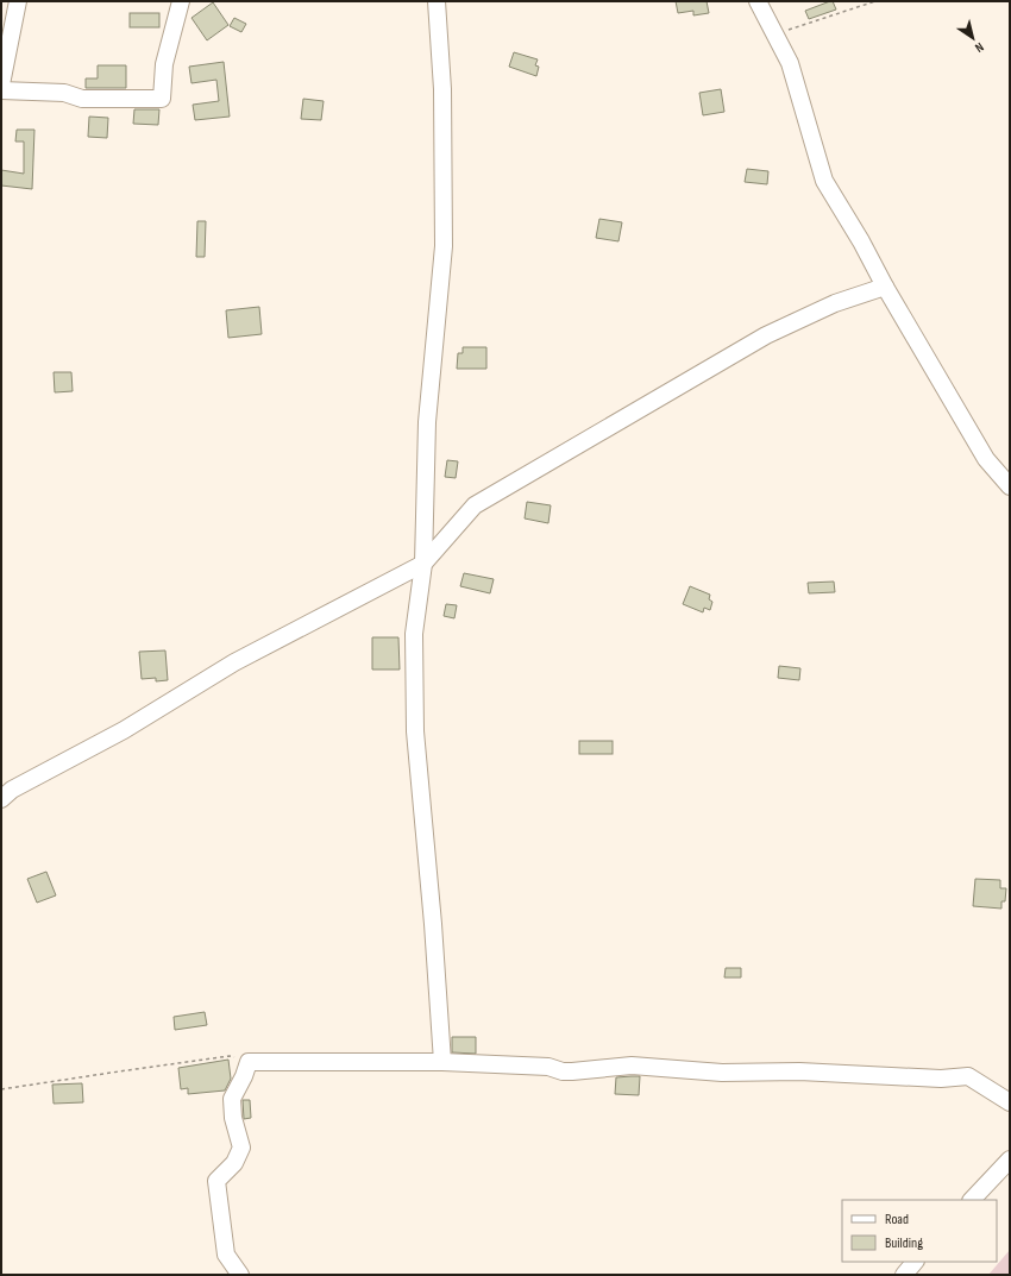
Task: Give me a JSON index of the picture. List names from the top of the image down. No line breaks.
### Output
{"legend":["Road","Building"],"north":"bottom right"}
